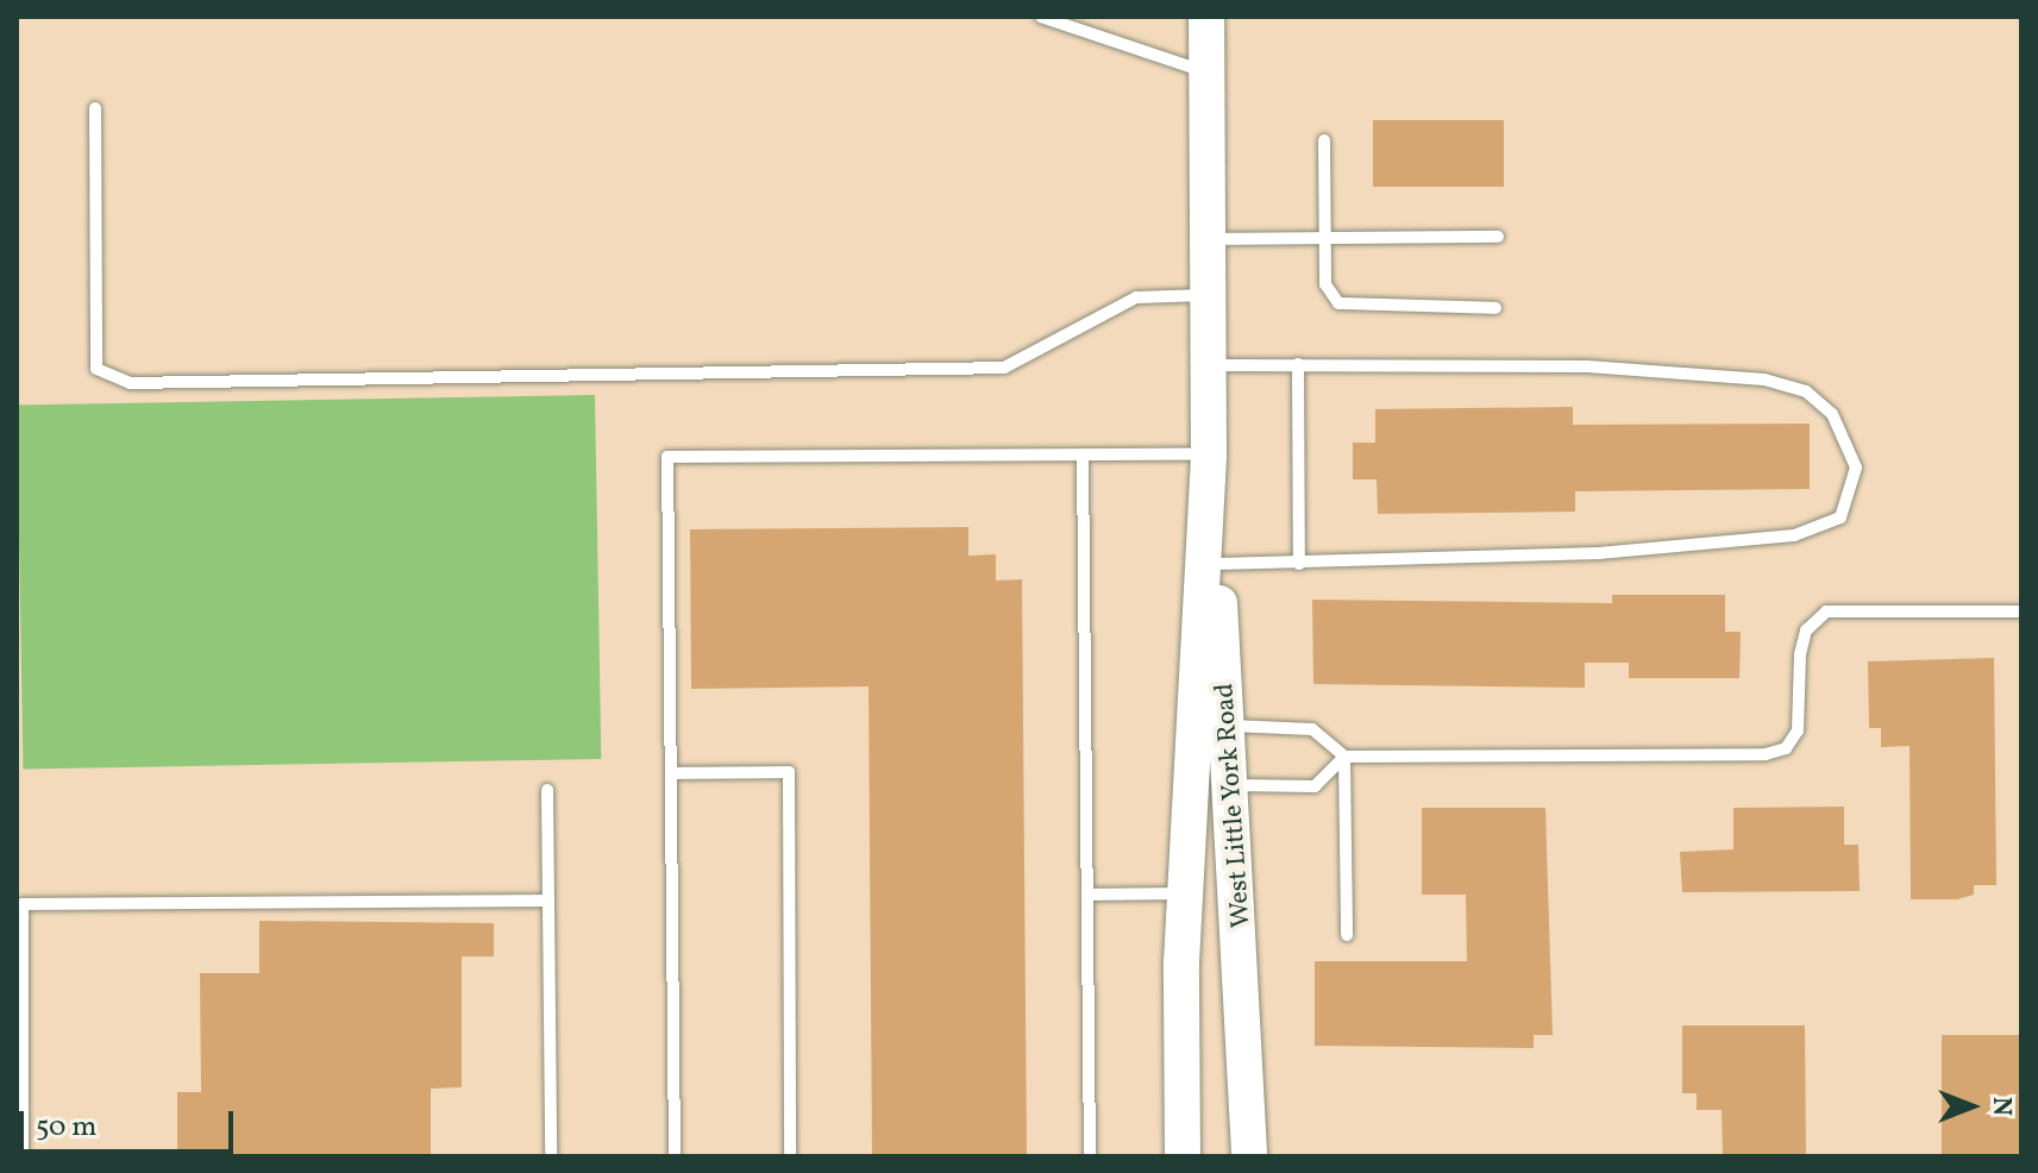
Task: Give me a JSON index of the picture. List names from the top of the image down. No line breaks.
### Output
{"streets":{"main road":["West Little York Road"]},"scale_bar":"50 m","north":"right"}
